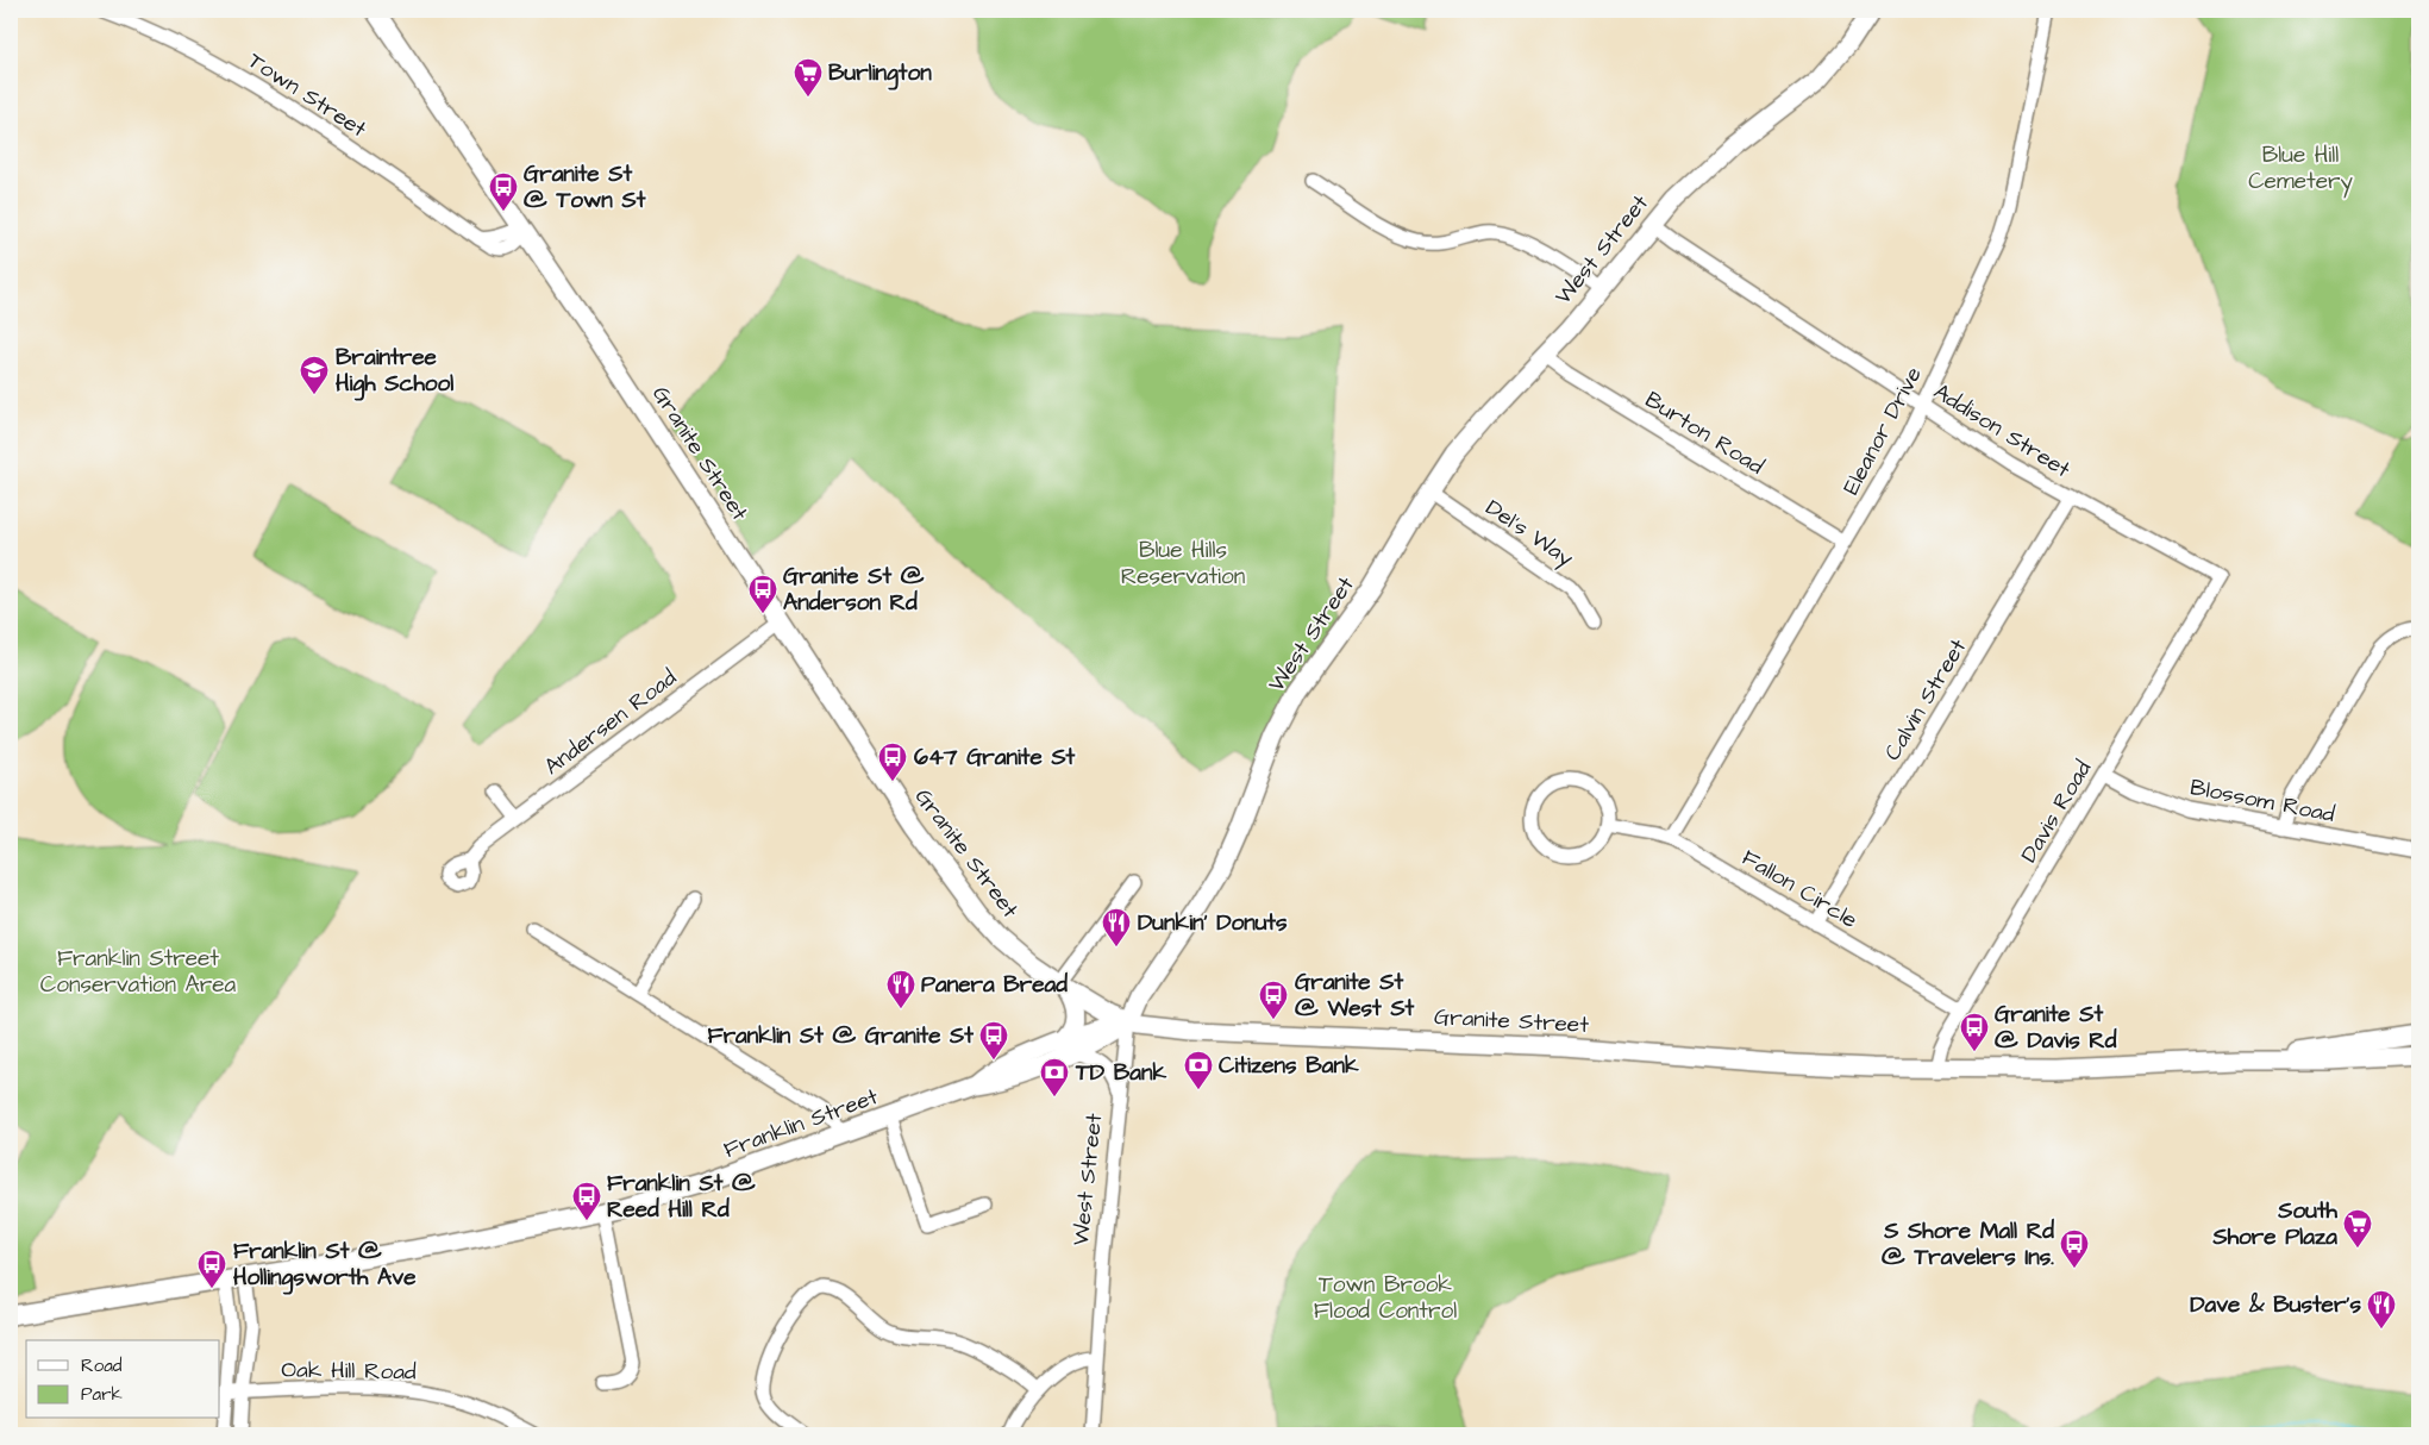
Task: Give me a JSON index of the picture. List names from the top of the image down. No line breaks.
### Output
{"streets":{"main road":["West Street","Granite Street","Franklin Street"],"street":["Town Street","Eleanor Drive","Addison Street","Burton Road","Del's Way","Calvin Street","Andersen Road","Blossom Road","Davis Road","Fallon Circle","Oak Hill Road"]},"crossings":[["Town Street","Granite Street"],["West Street","Addison Street"],["West Street","Burton Road"],["West Street","Granite Street"],["West Street","Del's Way"],["West Street","Franklin Street"],["Eleanor Drive","Addison Street"],["Eleanor Drive","Burton Road"],["Eleanor Drive","Fallon Circle"],["Addison Street","Calvin Street"],["Addison Street","Davis Road"],["Granite Street","Andersen Road"],["Granite Street","Davis Road"],["Granite Street","Franklin Street"],["Calvin Street","Fallon Circle"],["Blossom Road","Davis Road"],["Davis Road","Fallon Circle"]],"parks":["Blue Hill Cemetery","Blue Hills Reservation","Franklin Street Conservation Area","Town Brook Flood Control"],"places":{"supermarket":["Burlington","South Shore Plaza"],"bus stop":["Granite St @ Town St","Granite St @ Anderson Rd","647 Granite St","Granite St @ West St","Granite St @ Davis Rd","Franklin St @ Granite St","Franklin St @ Reed Hill Rd","S Shore Mall Rd @ Travelers Ins.","Franklin St @ Hollingsworth Ave"],"school or university":["Braintree High School"],"restaurant":["Dunkin' Donuts","Panera Bread","Dave & Buster's"],"bank":["Citizens Bank","TD Bank"]},"legend":["Road","Park"]}
